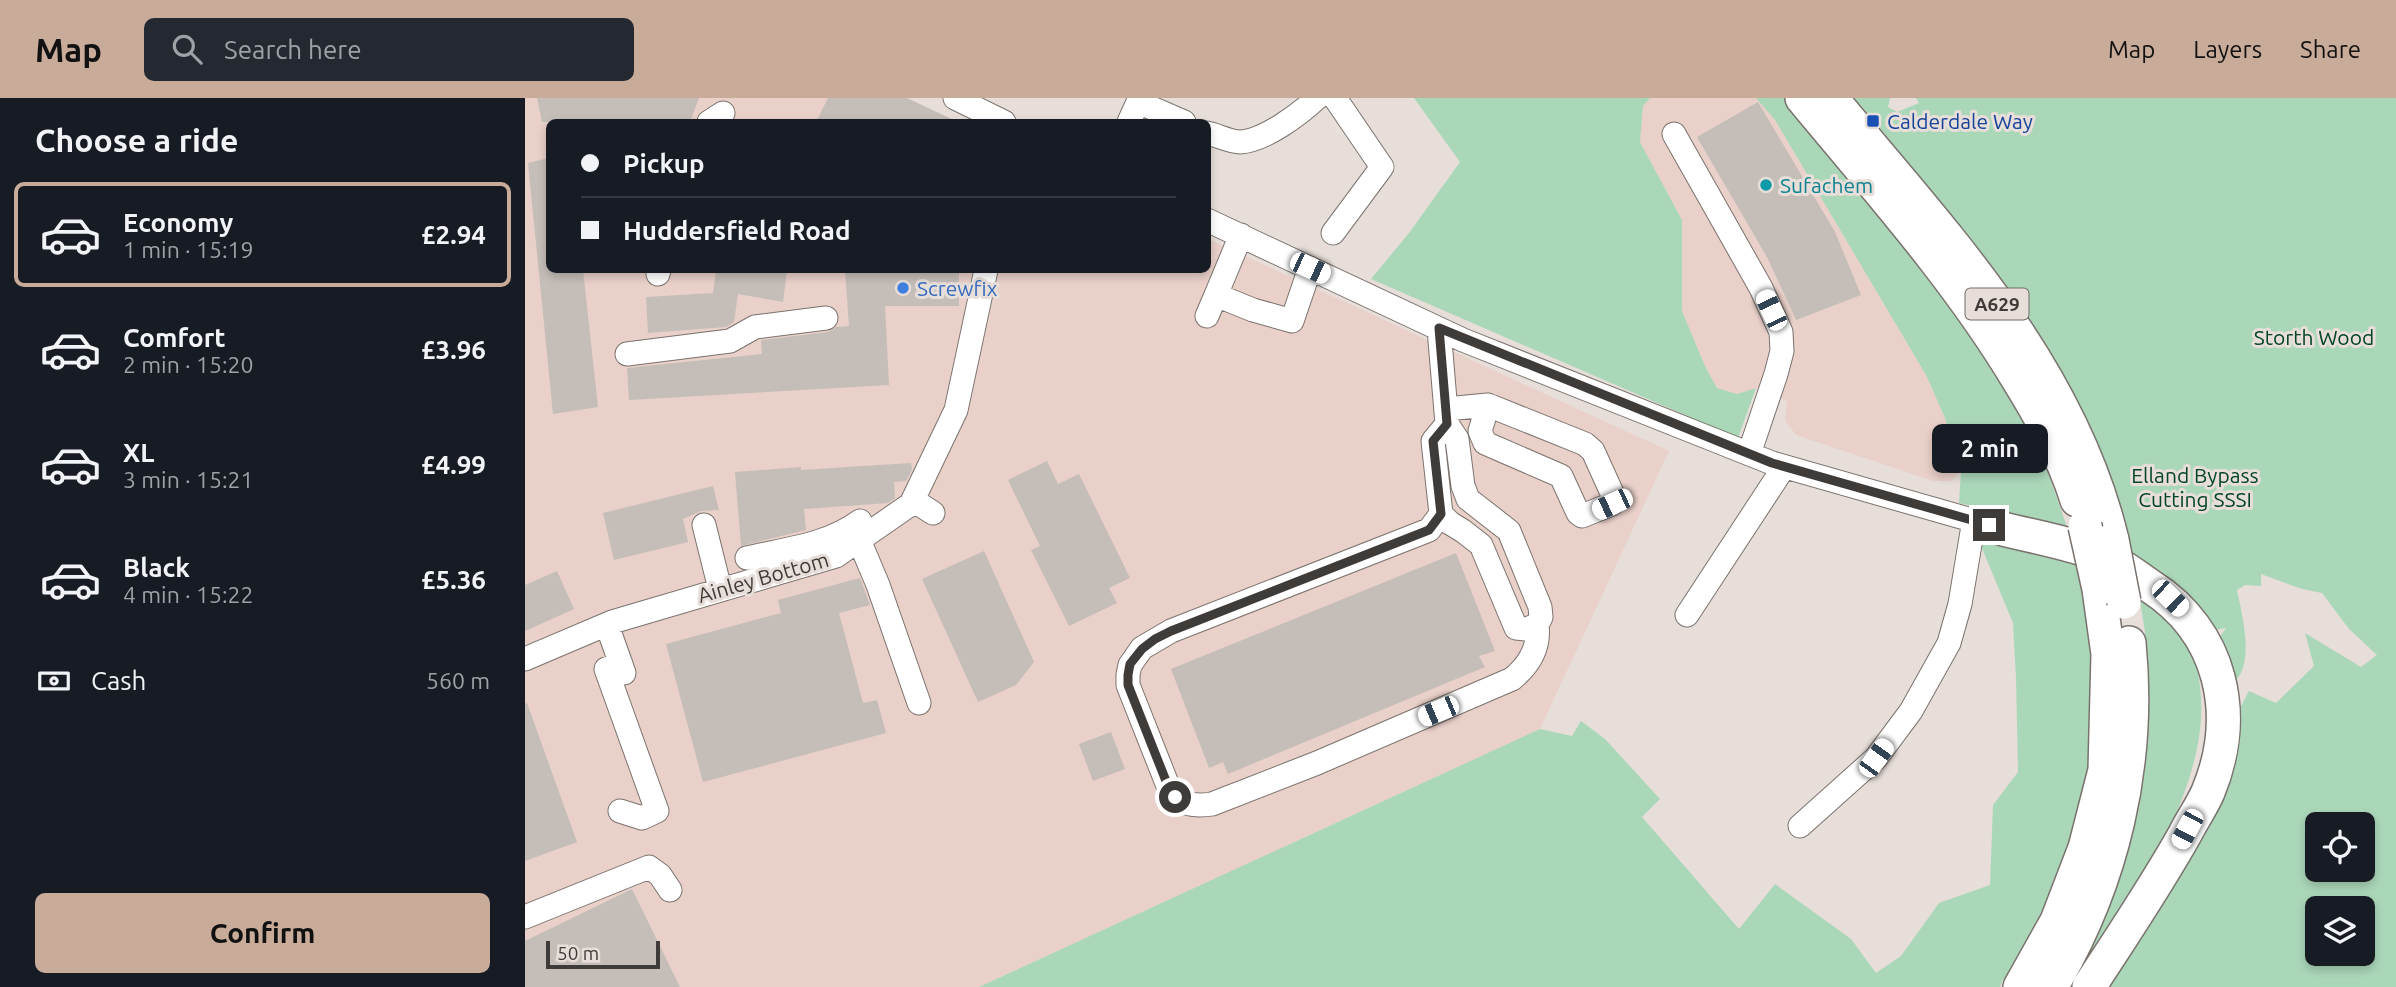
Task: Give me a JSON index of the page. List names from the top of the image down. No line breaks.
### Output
{"streets":{"highway":["A629"],"street":["Ainley Bottom"]},"parks":["Storth Wood","Elland Bypass Cutting SSSI"],"places":{"transit":["Calderdale Way"],"other":["Sufachem","Screwfix"]},"scale_bar":"50 m","page":{"header":"Map","search":"Search here","nav":["Map","Layers","Share"],"heading":"Choose a ride","banner":["Pickup","Huddersfield Road"],"list":[{"name":"Economy","note":"1 min · 15:19","value":"£2.94"},{"name":"Comfort","note":"2 min · 15:20","value":"£3.96"},{"name":"XL","note":"3 min · 15:21","value":"£4.99"},{"name":"Black","note":"4 min · 15:22","value":"£5.36"}],"bubble":"2 min","pay":["Cash","560 m"],"buttons":"Confirm","scale":"50 m"}}
